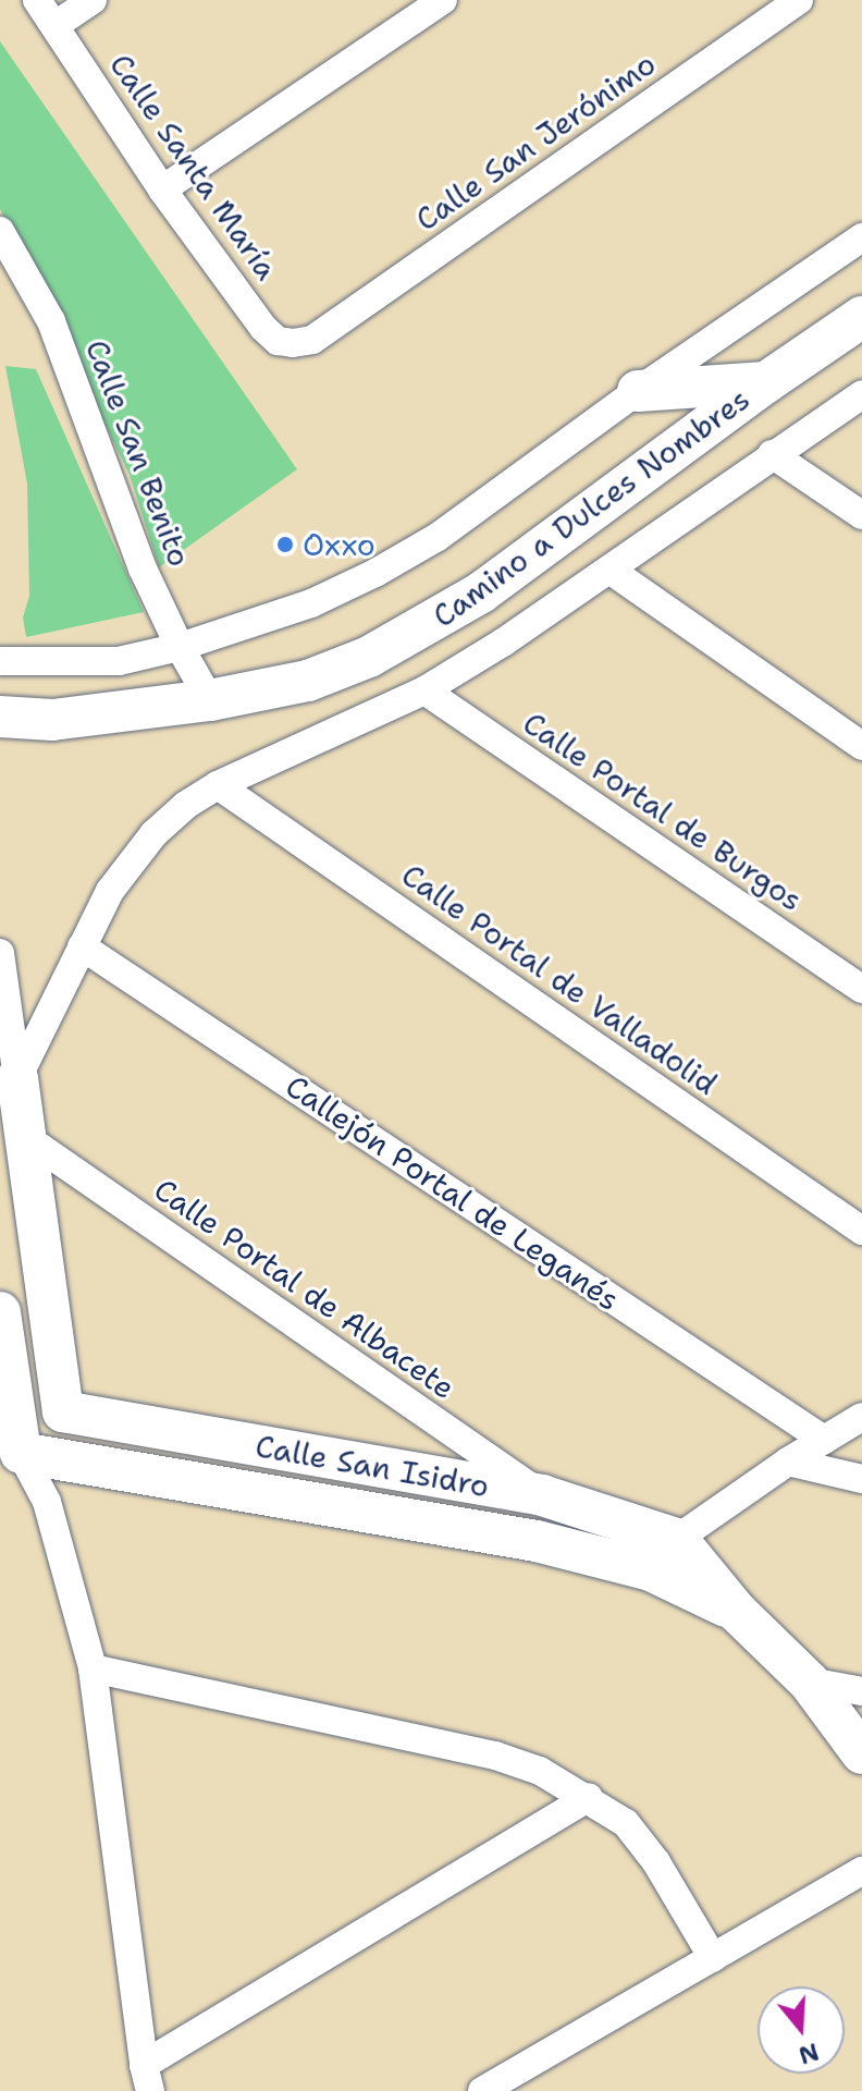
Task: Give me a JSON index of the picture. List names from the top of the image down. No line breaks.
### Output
{"streets":{"street":["Calle San Jerónimo","Calle Santa María","Calle San Benito","Camino a Dulces Nombres","Calle Portal de Burgos","Calle Portal de Valladolid","Callejón Portal de Leganés","Calle Portal de Albacete","Calle San Isidro"]},"crossings":[["Calle San Jerónimo","Calle Santa María"],["Calle San Benito","Camino a Dulces Nombres"],["Camino a Dulces Nombres","Calle Portal de Burgos"],["Camino a Dulces Nombres","Calle Portal de Valladolid"],["Camino a Dulces Nombres","Callejón Portal de Leganés"],["Calle Portal de Albacete","Calle San Isidro"]],"places":["Oxxo"],"north":"bottom"}
